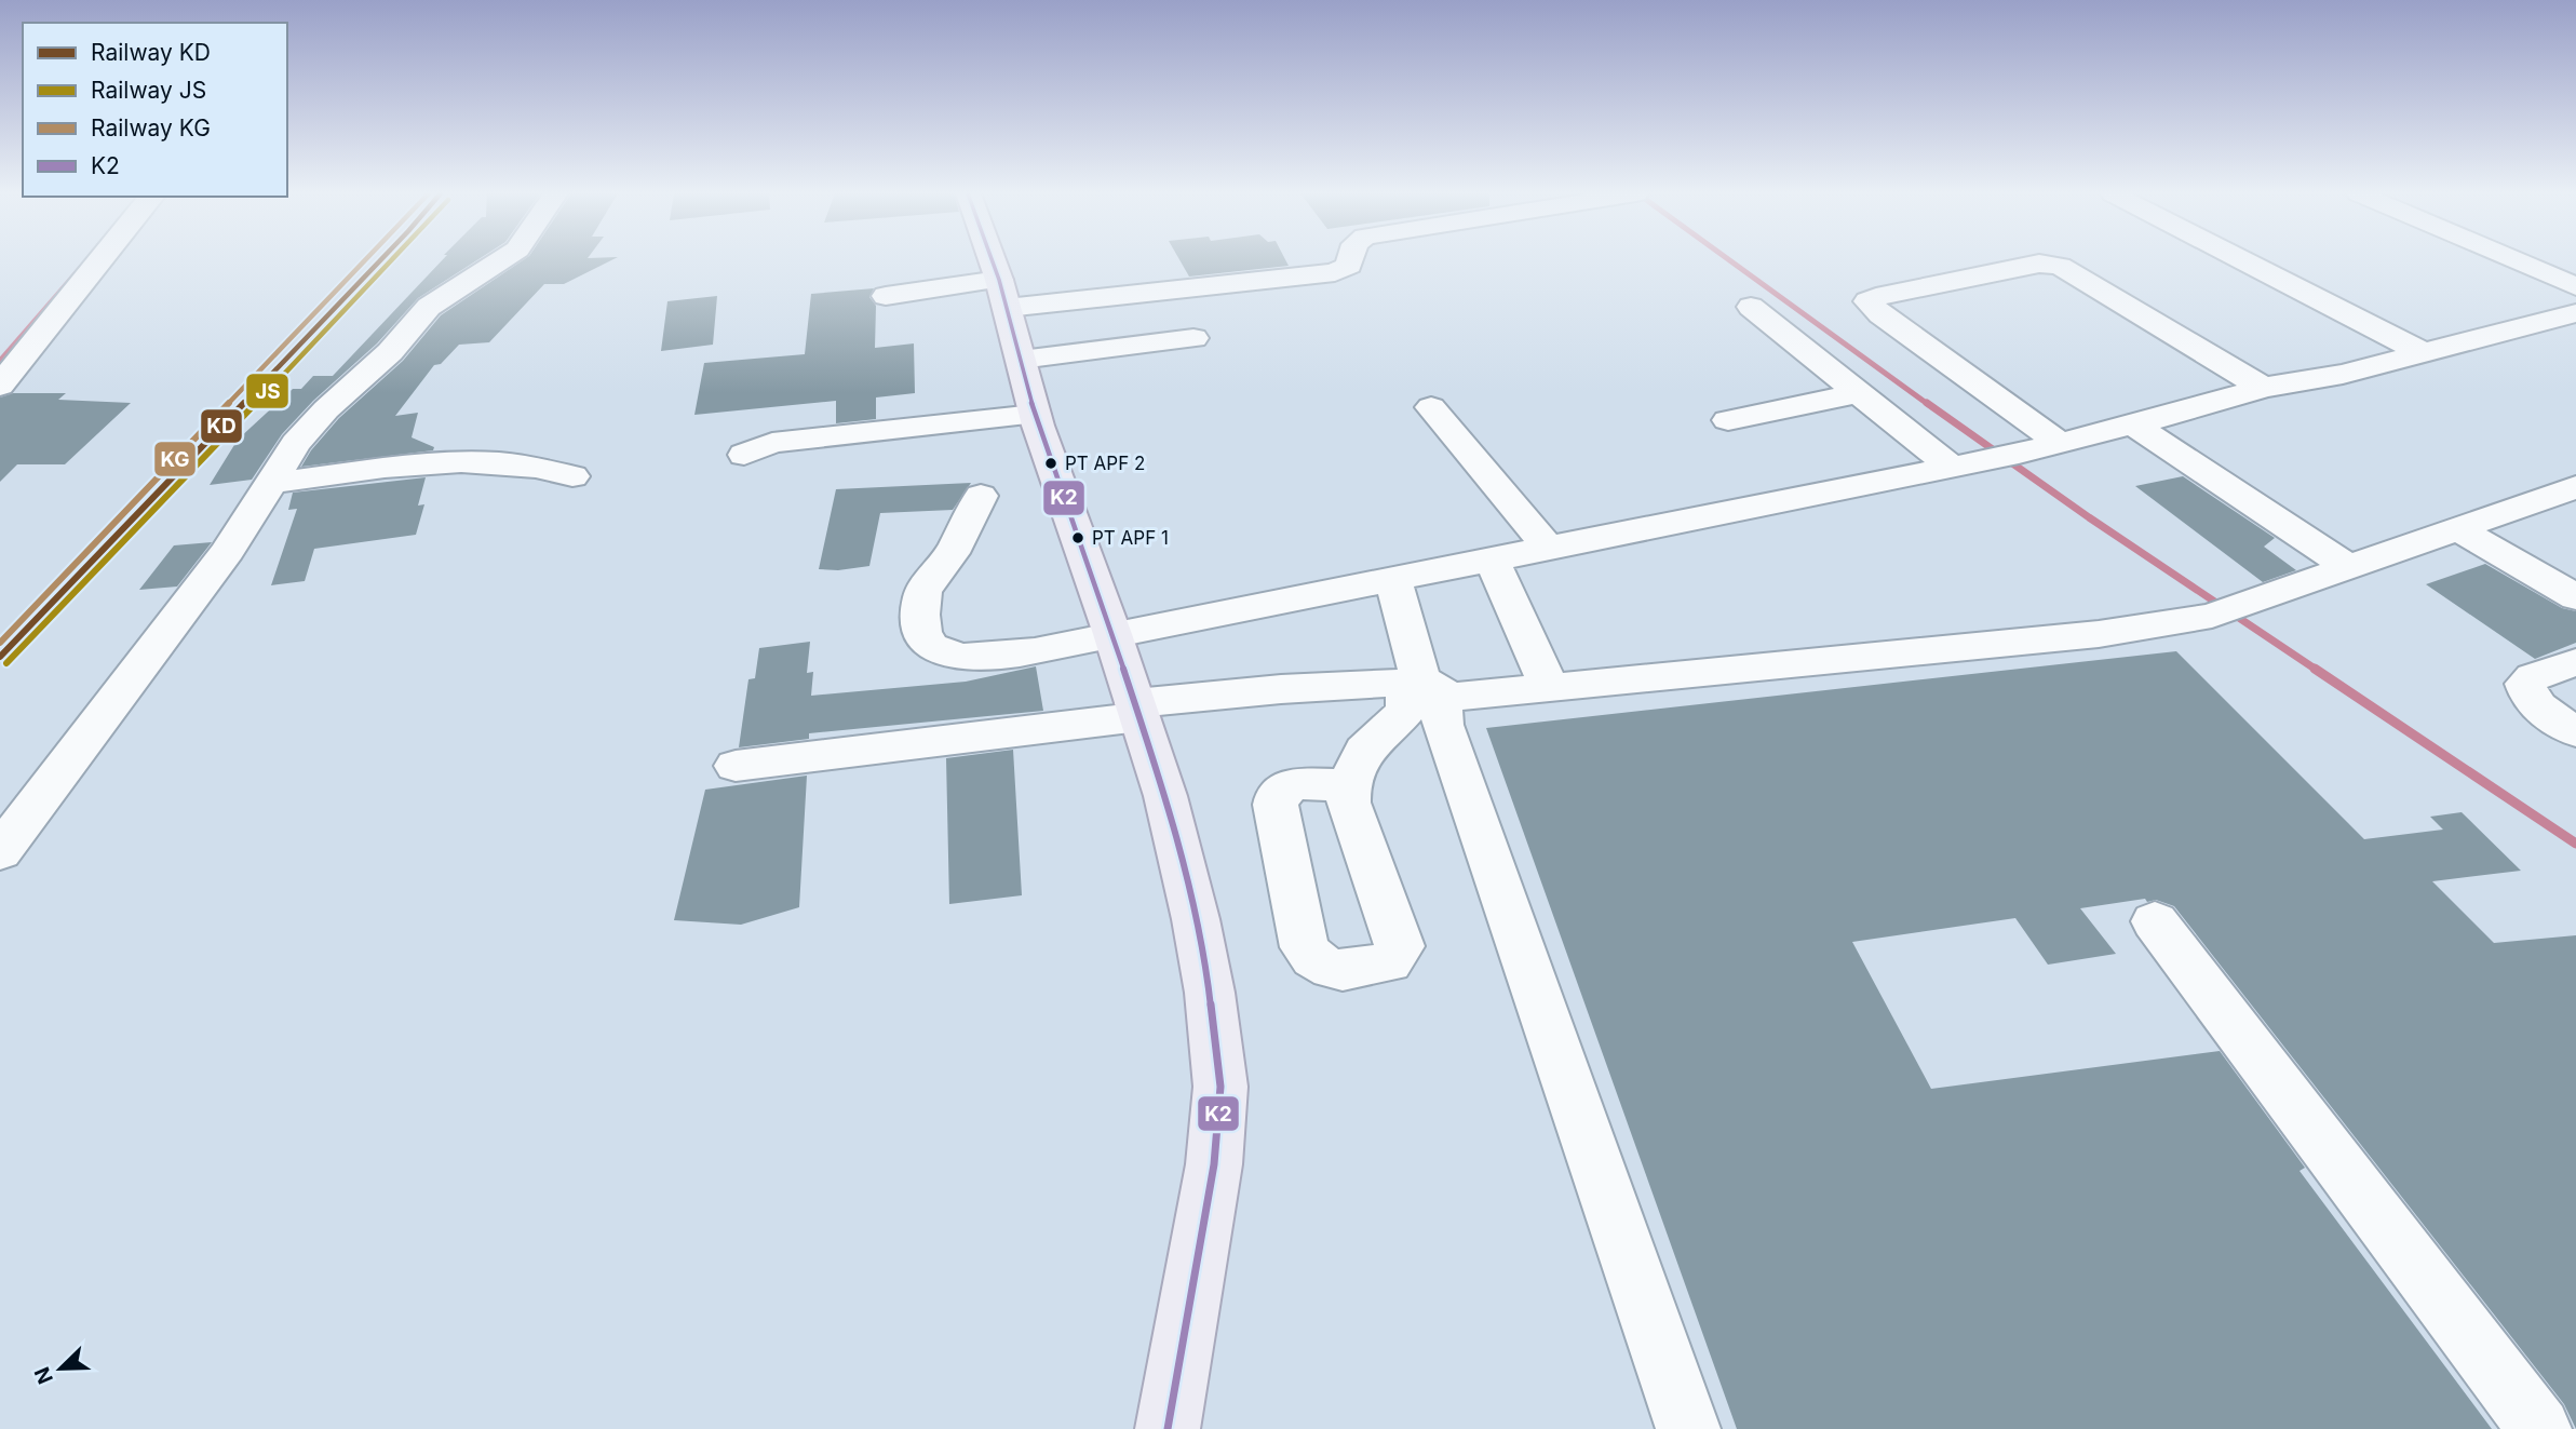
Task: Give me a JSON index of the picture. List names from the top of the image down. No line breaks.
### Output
{"places":["PT APF 2","PT APF 1"],"lines":["rail line KD","rail line JS","rail line KG","transit line K2"],"legend":["Railway KD","Railway JS","Railway KG","K2"],"north":"bottom left"}
